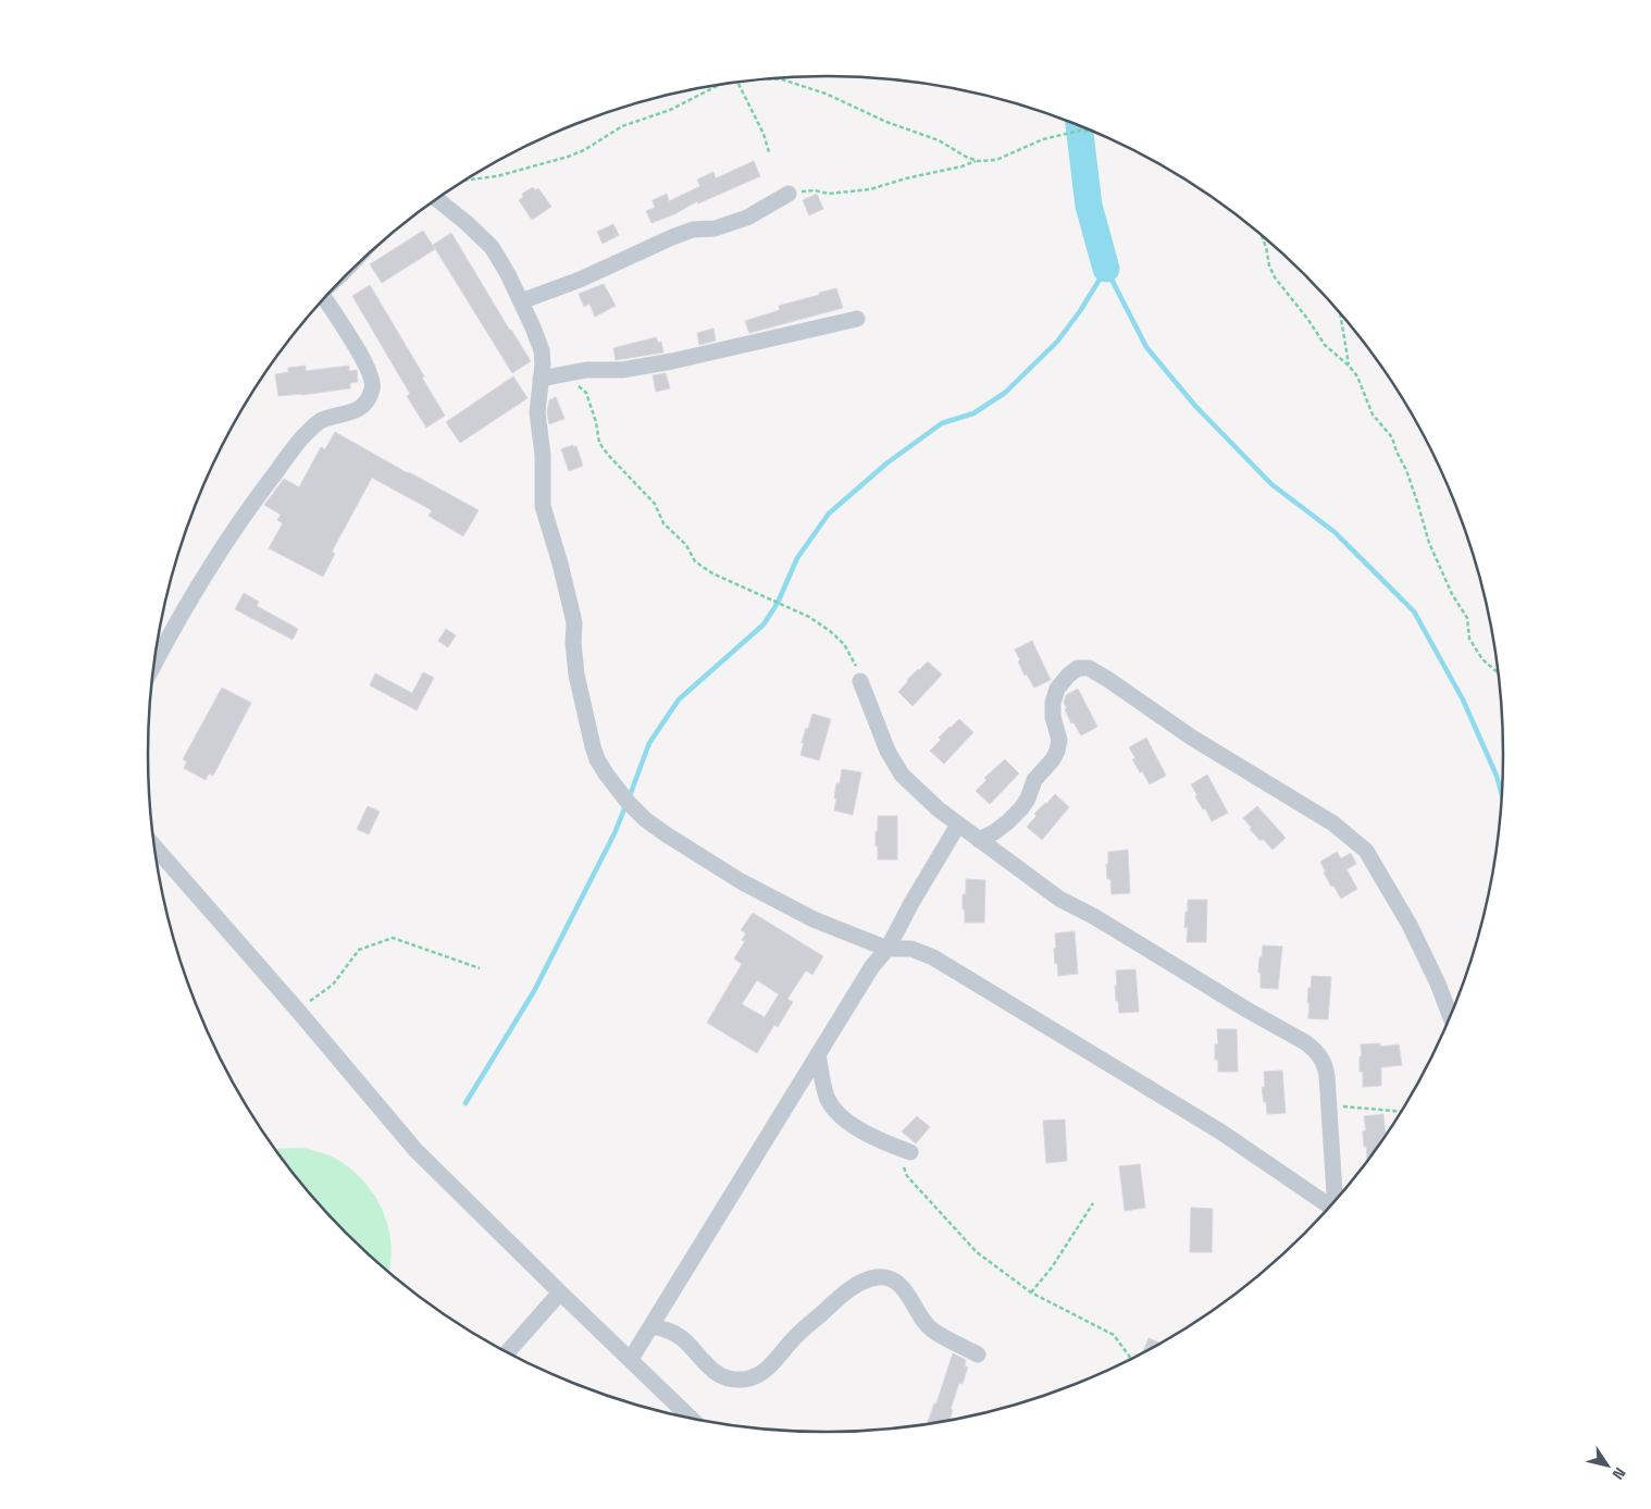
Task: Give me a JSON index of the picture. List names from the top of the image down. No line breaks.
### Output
{"north":"bottom right"}
